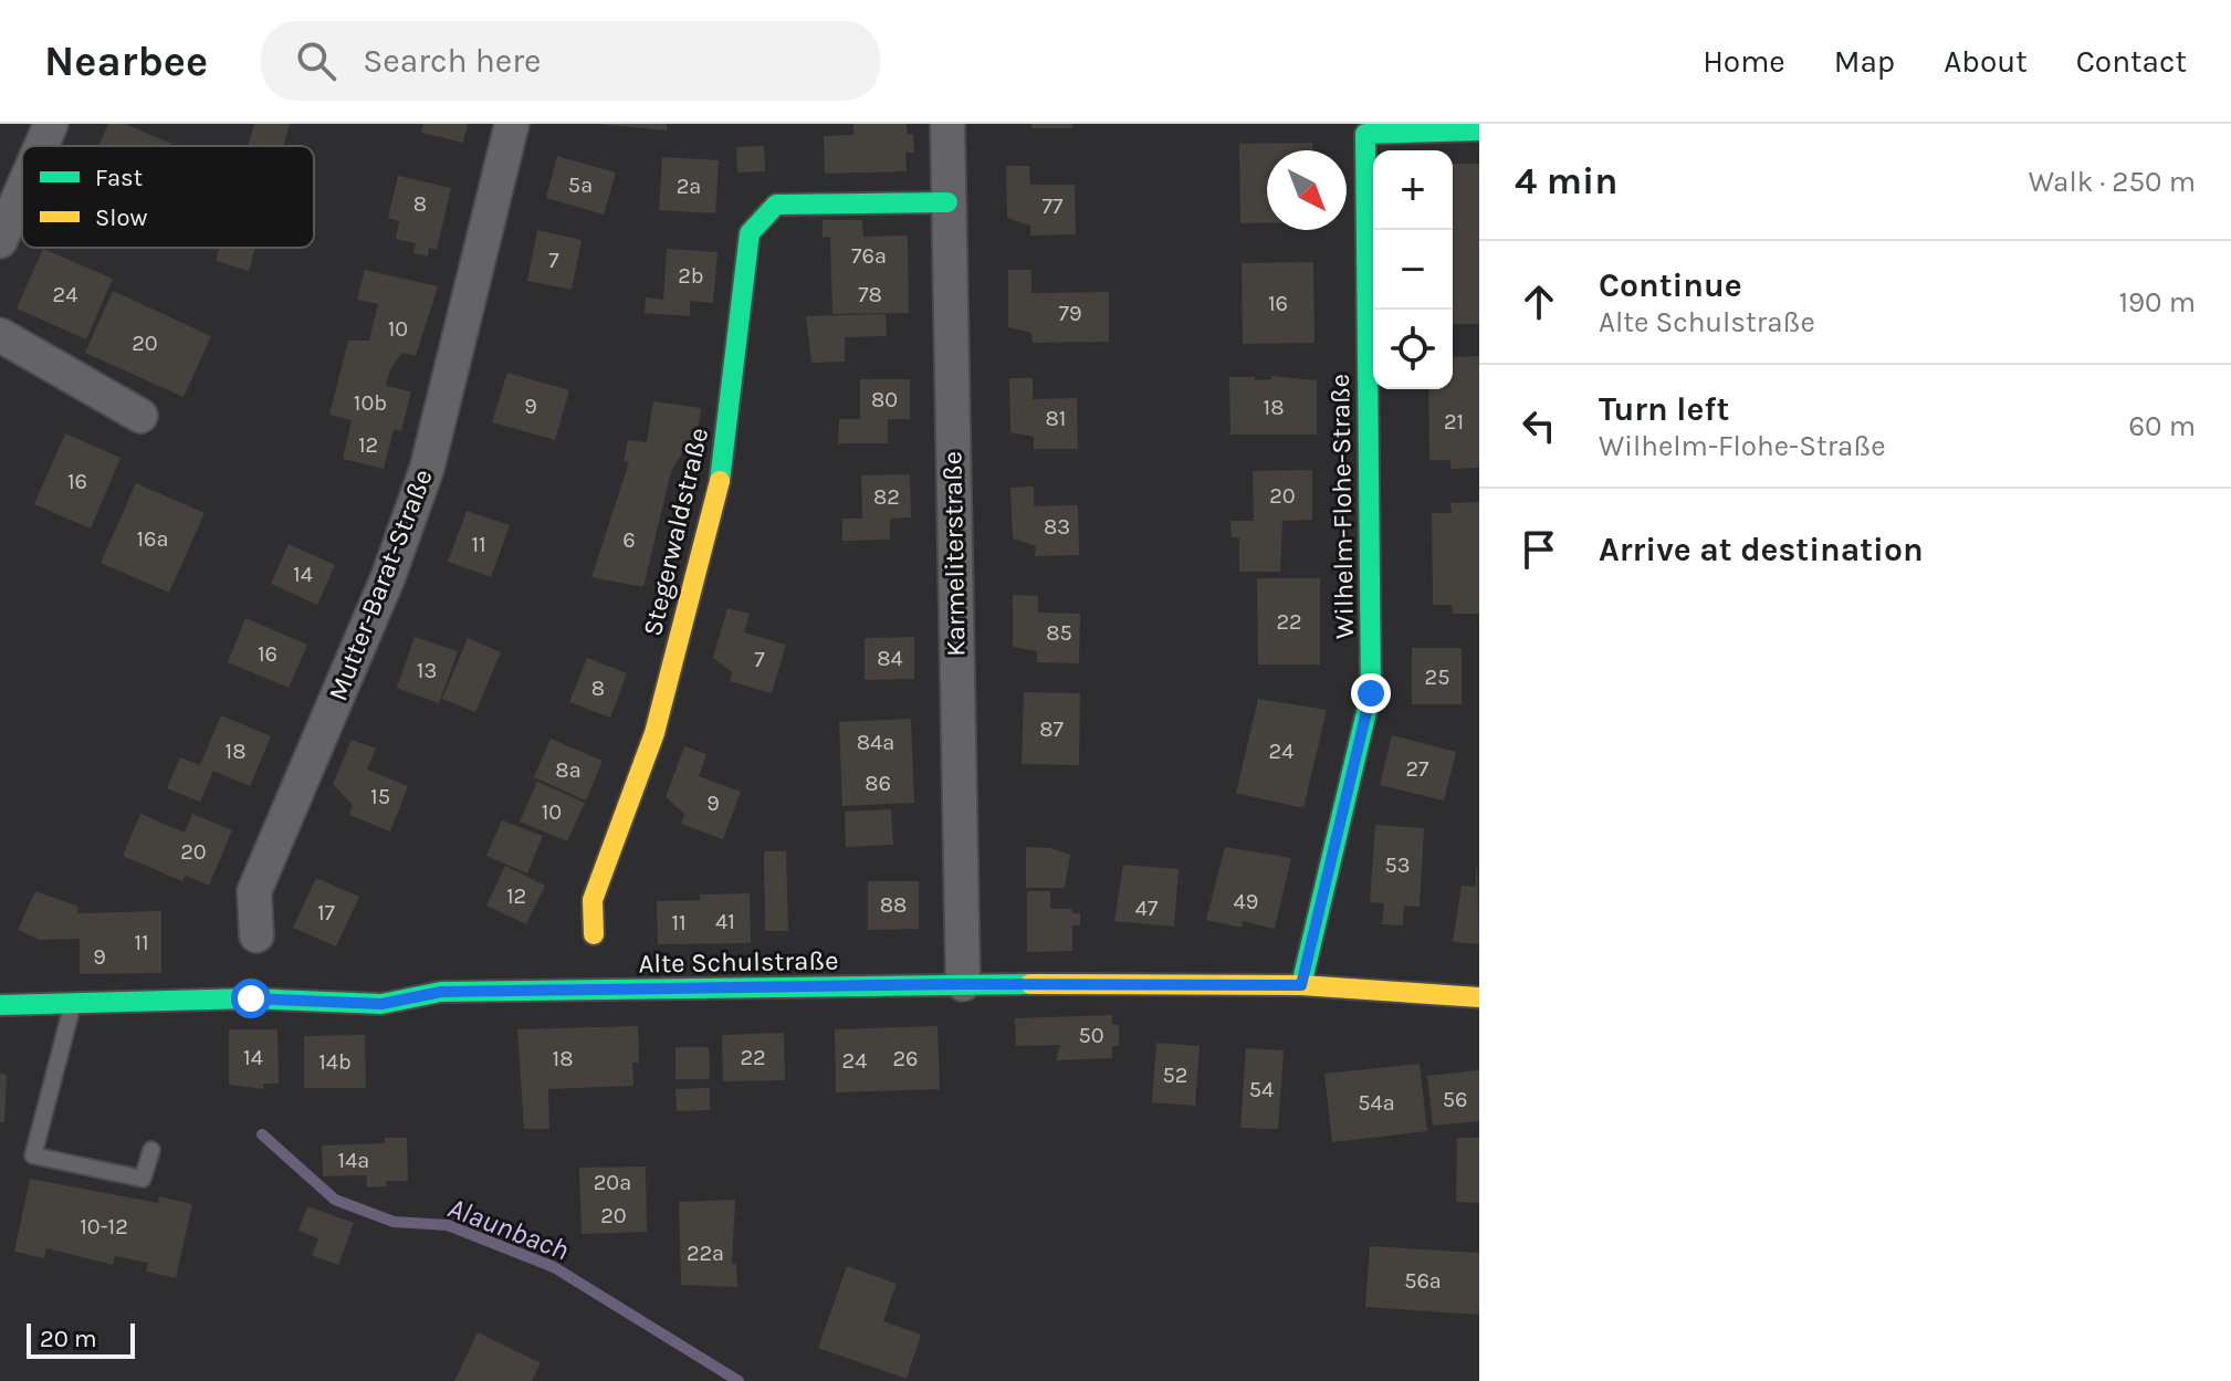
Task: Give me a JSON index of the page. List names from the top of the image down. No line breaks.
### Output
{"streets":{"street":["Wilhelm-Flohe-Straße","Stegerwaldstraße","Karmeliterstraße","Mutter-Barat-Straße","Alte Schulstraße"]},"crossings":[["Wilhelm-Flohe-Straße","Alte Schulstraße"],["Stegerwaldstraße","Karmeliterstraße"],["Karmeliterstraße","Alte Schulstraße"]],"water":["Alaunbach"],"house_numbers":["5a","2a","8","77","76a","7","2b","24","78","16","79","10","20","80","10b","9","18","81","21","12","16","20","82","83","16a","6","11","14","22","85","16","84","7","13","25","8","87","84a","18","24","27","8a","86","15","9","10","20","53","12","49","88","47","17","41","11","11","9","50","14","22","18","26","24","14b","52","54","56","54a","14a","20a","20","10-12","22a","56a"],"legend":["Fast","Slow"],"scale_bar":"20 m","north":"bottom right","page":{"header":"Nearbee","search":"Search here","nav":["Home","Map","About","Contact"],"heading":["4 min","Walk · 250 m"],"map_buttons":["+","−"],"list":[["Continue","Alte Schulstraße","190 m"],["Turn left","Wilhelm-Flohe-Straße","60 m"],"Arrive at destination"],"scale":"20 m"}}
